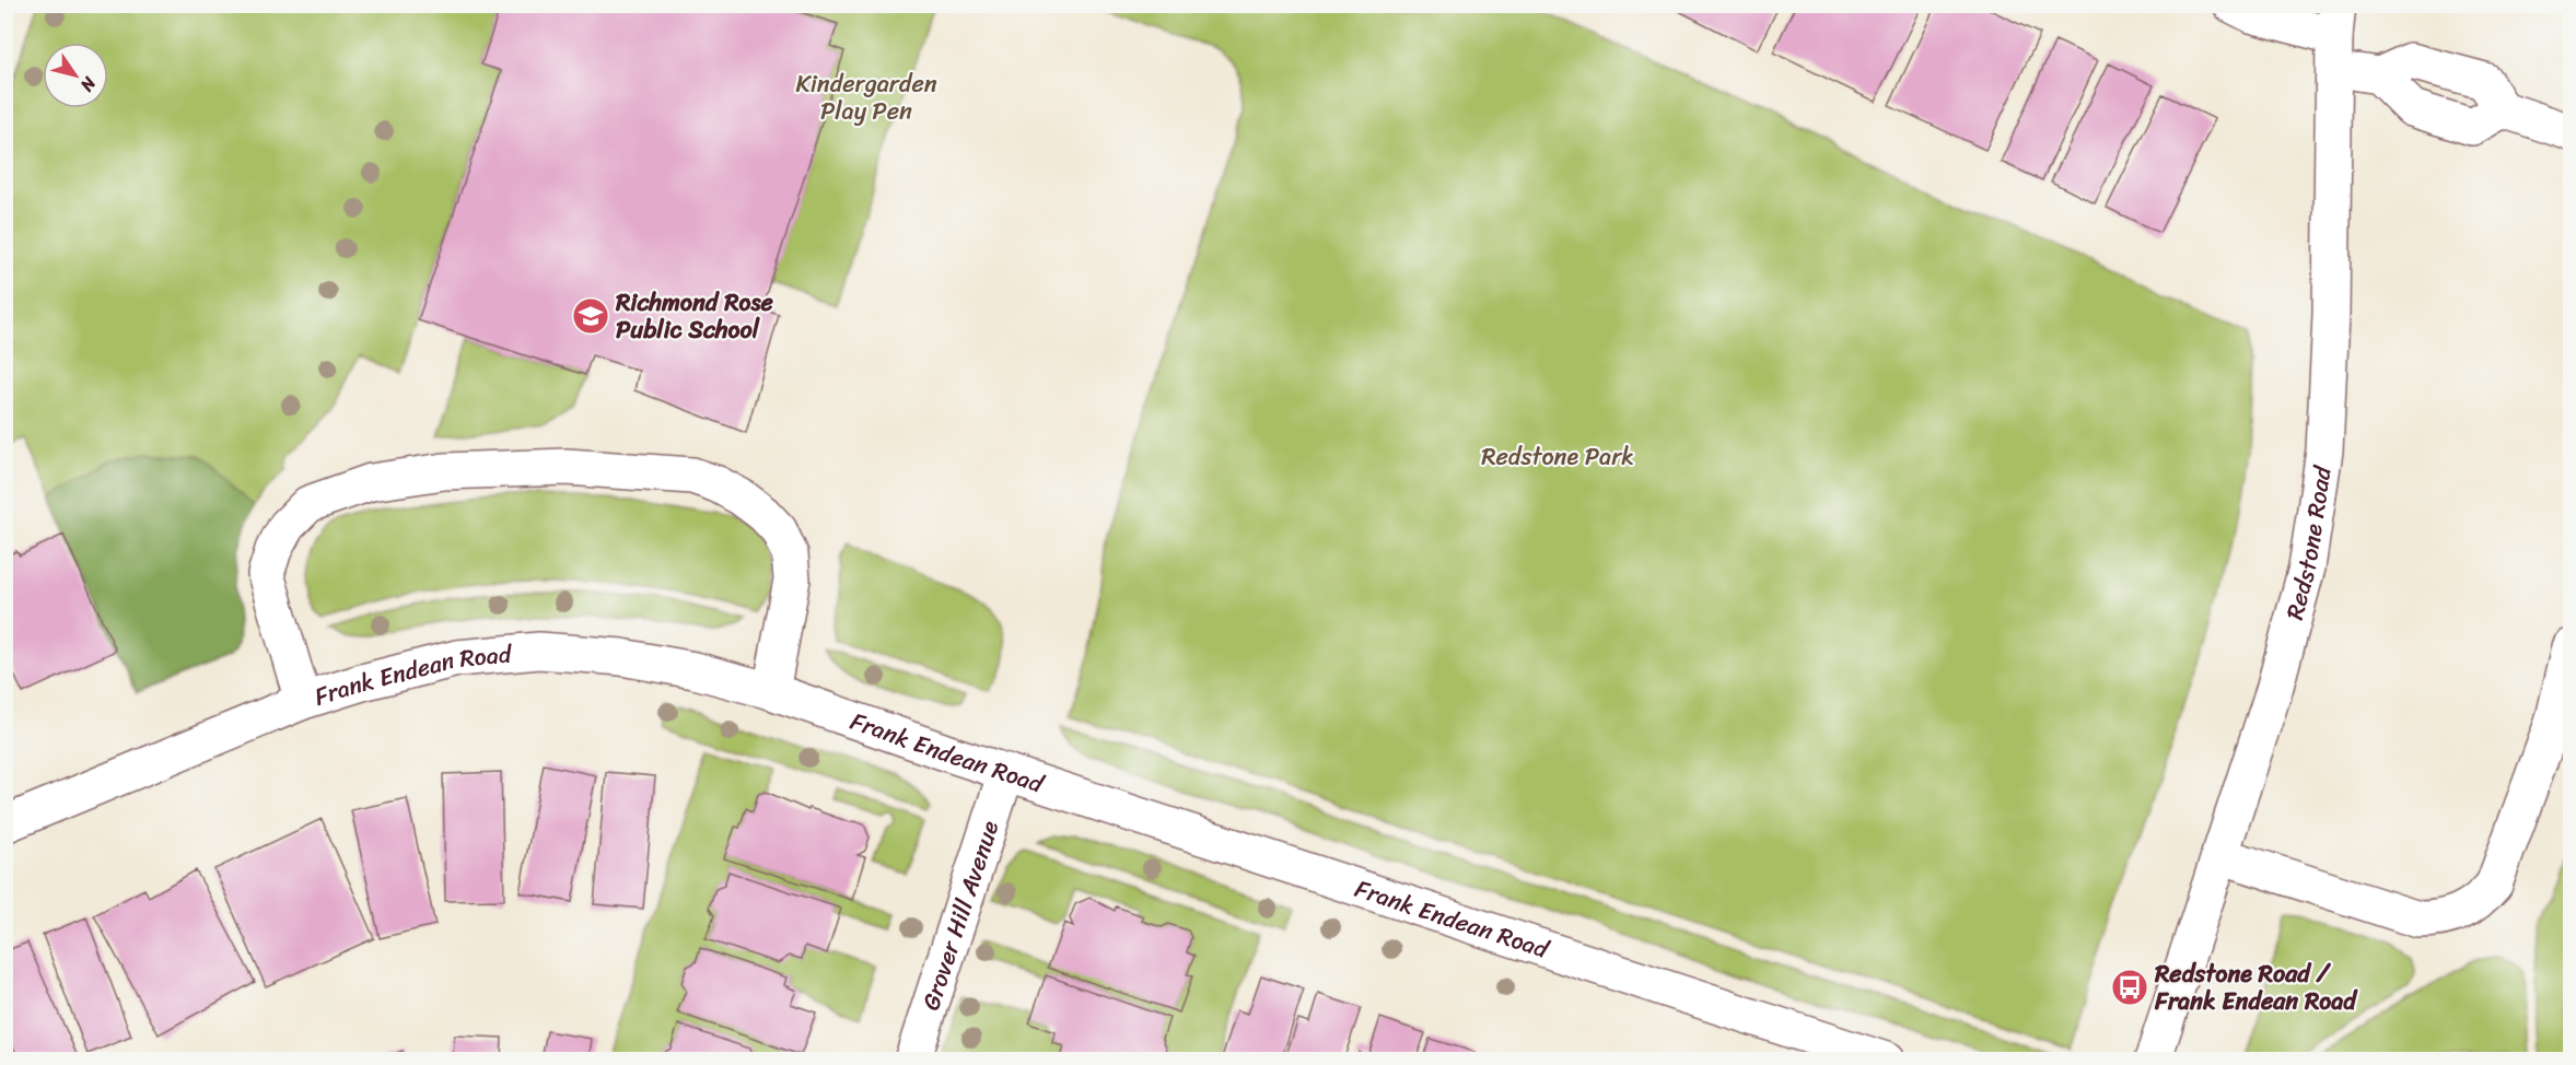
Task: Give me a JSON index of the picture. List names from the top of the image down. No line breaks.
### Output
{"streets":{"street":["Redstone Road","Frank Endean Road","Grover Hill Avenue"]},"crossings":[["Frank Endean Road","Grover Hill Avenue"]],"parks":["Kindergarden Play Pen","Redstone Park"],"places":{"school or university":["Richmond Rose Public School"],"bus stop":["Redstone Road / Frank Endean Road"]},"north":"bottom right"}
